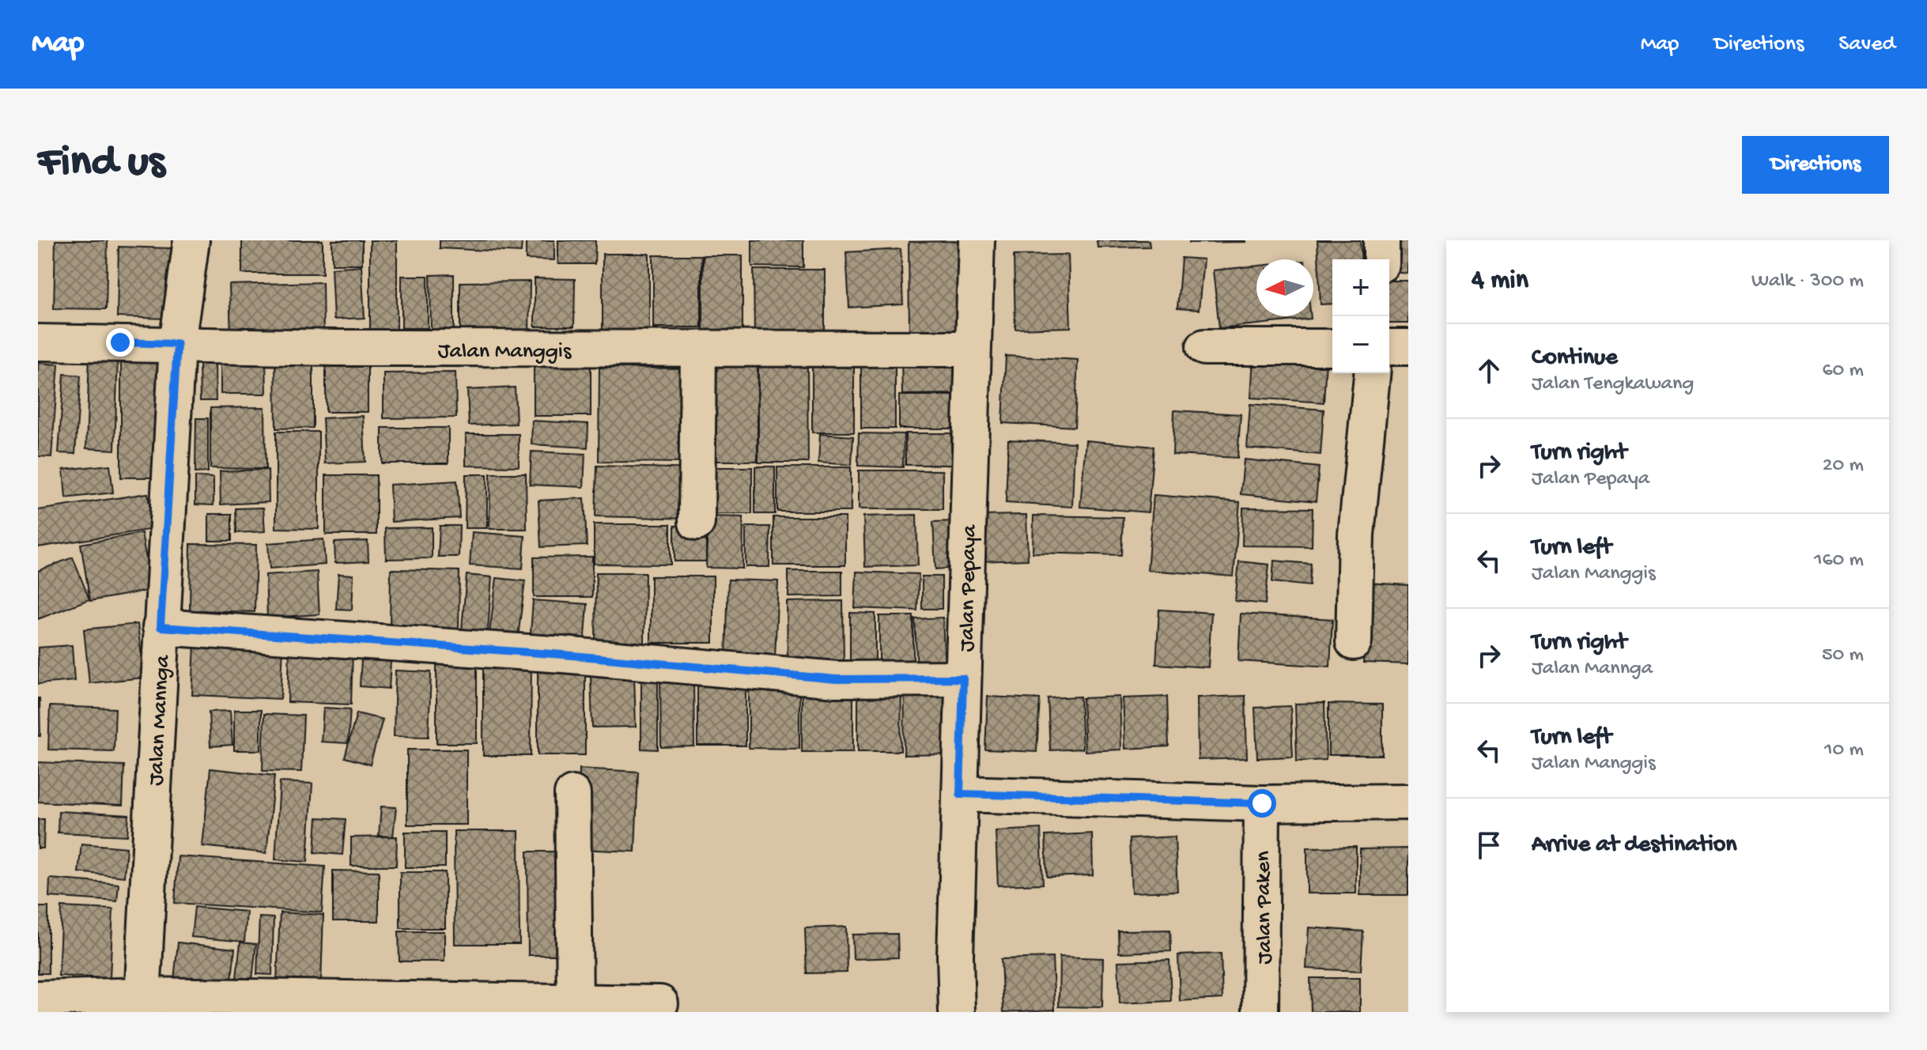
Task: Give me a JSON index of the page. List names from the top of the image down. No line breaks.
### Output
{"streets":{"street":["Jalan Manggis","Jalan Pepaya","Jalan Mannga","Jalan Paken"]},"crossings":[["Jalan Manggis","Jalan Pepaya"],["Jalan Manggis","Jalan Mannga"]],"north":"left","page":{"header":"Map","nav":["Map","Directions","Saved"],"buttons":"Directions","title":"Find us","heading":["4 min","Walk · 300 m"],"map_buttons":["+","−"],"list":[["Continue","Jalan Tengkawang","60 m"],["Turn right","Jalan Pepaya","20 m"],["Turn left","Jalan Manggis","160 m"],["Turn right","Jalan Mannga","50 m"],["Turn left","Jalan Manggis","10 m"],"Arrive at destination"]}}
